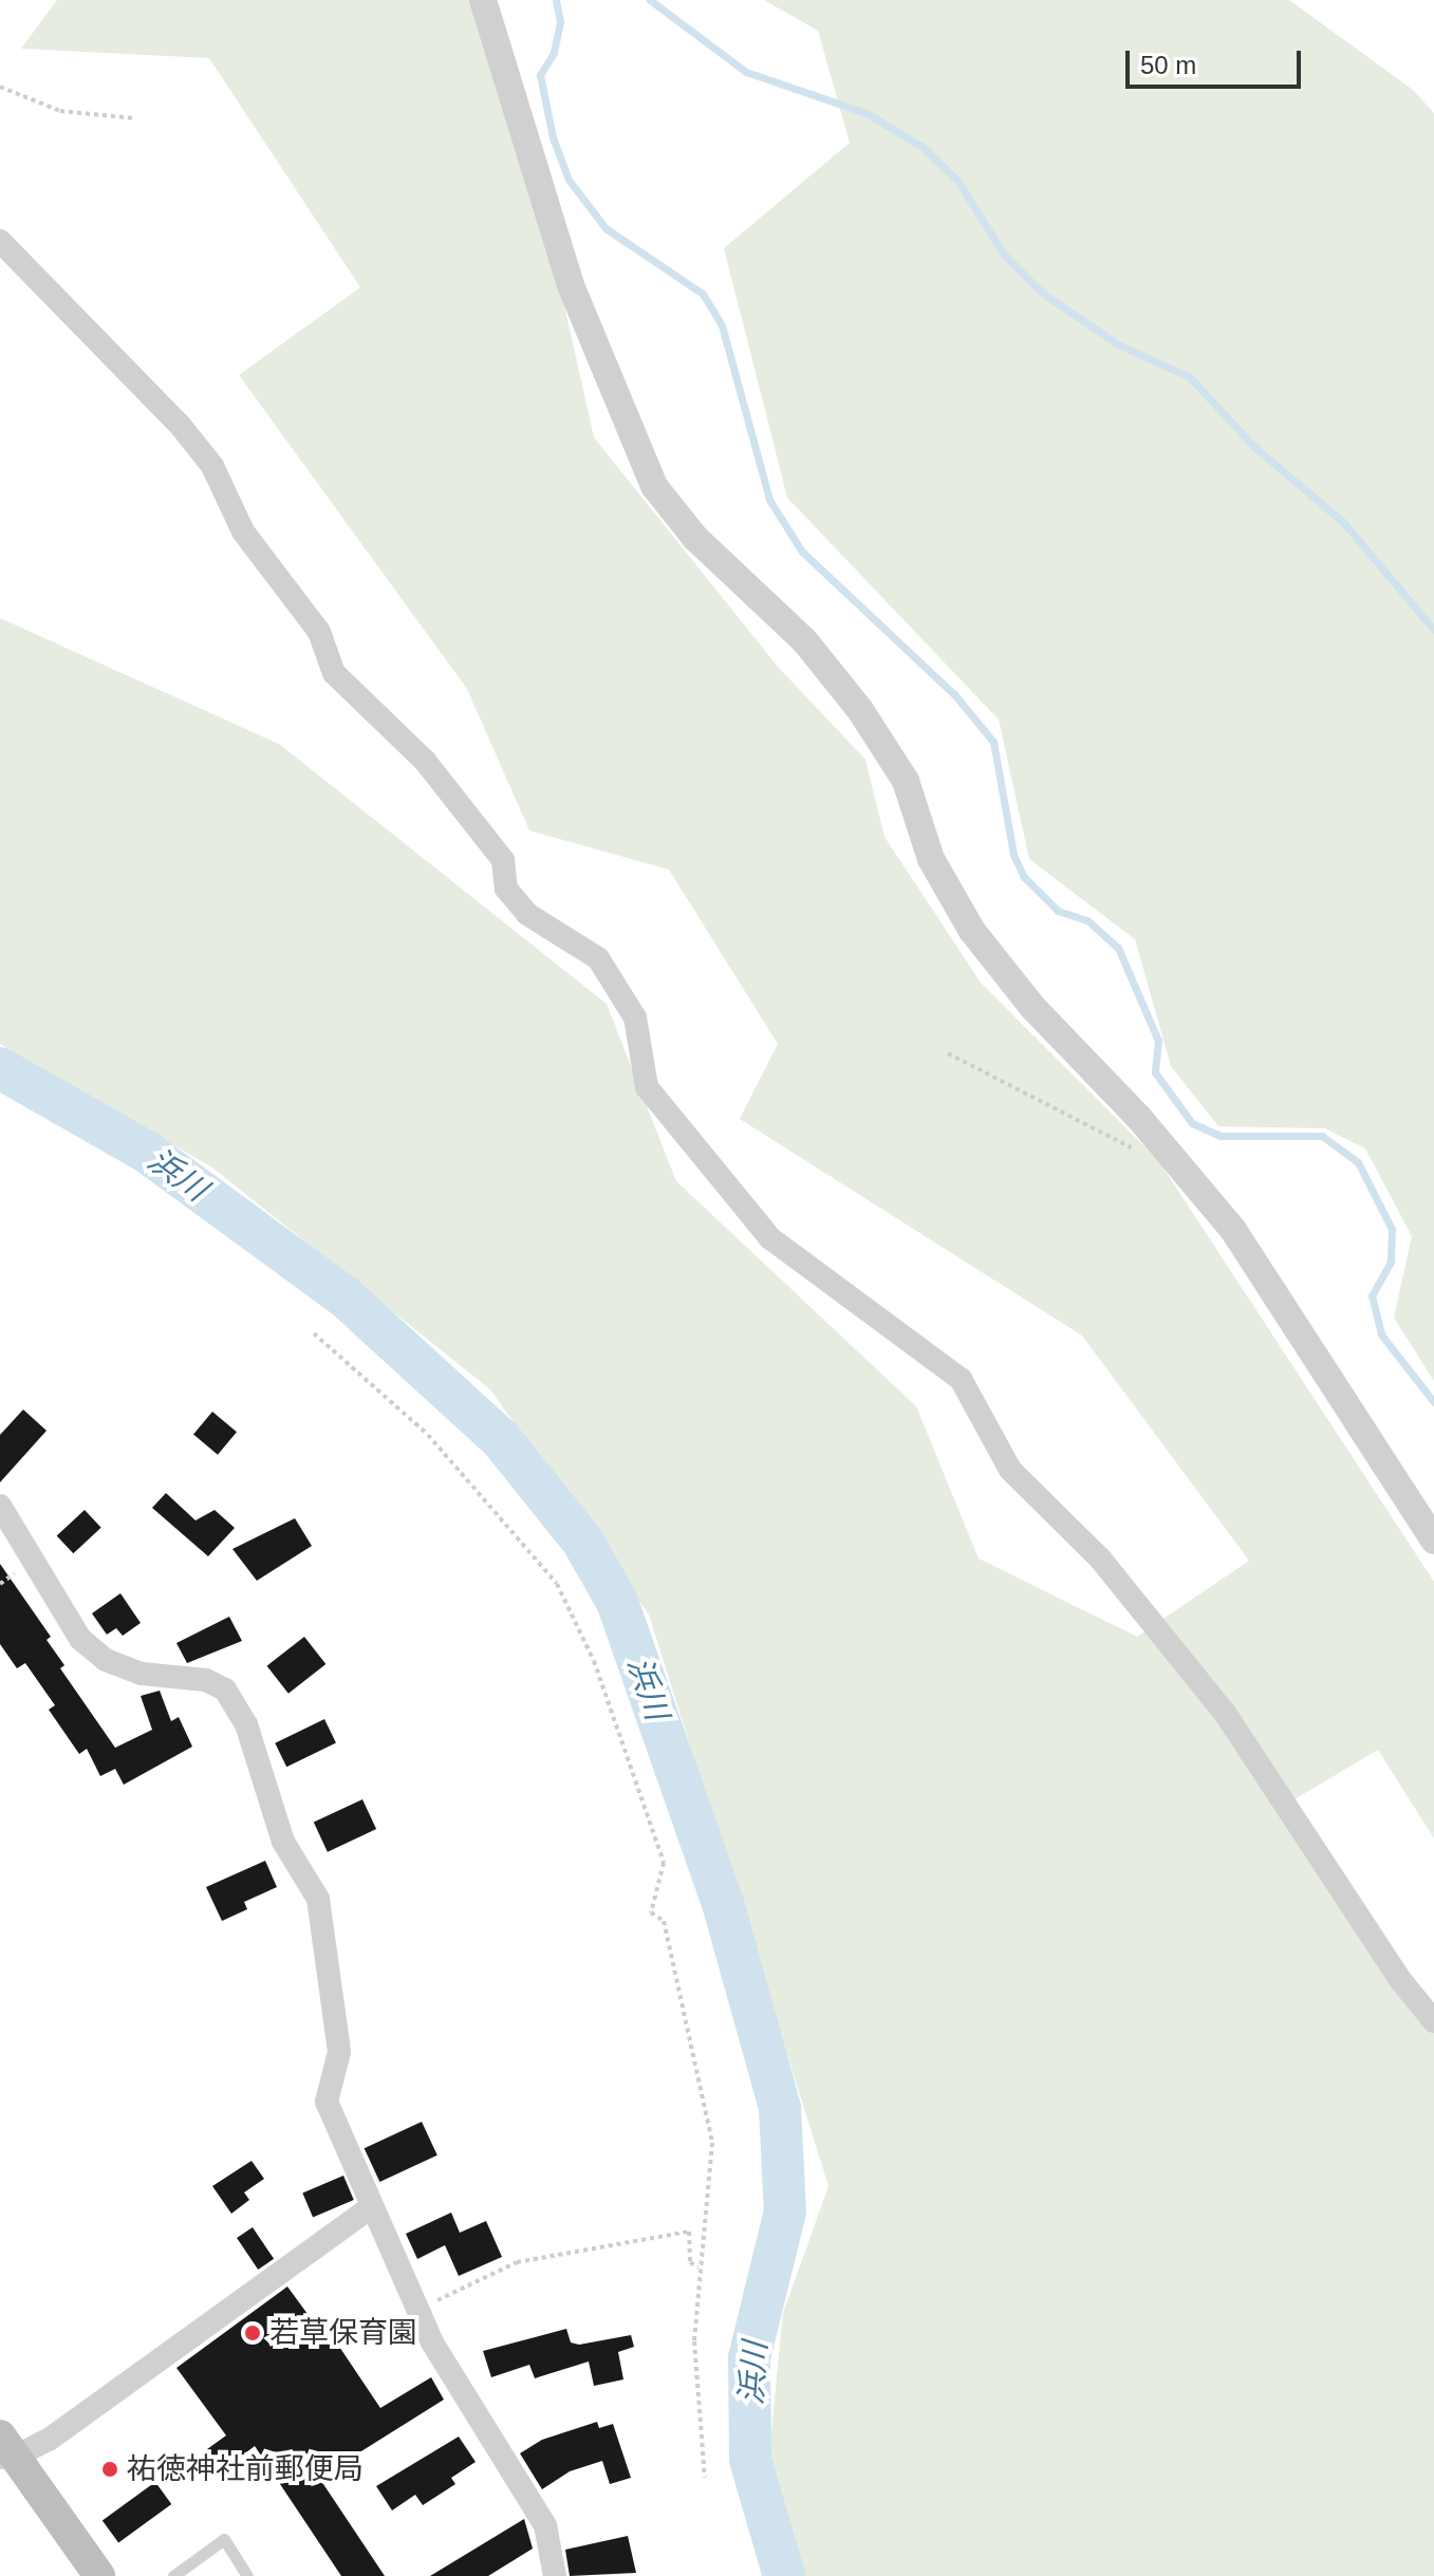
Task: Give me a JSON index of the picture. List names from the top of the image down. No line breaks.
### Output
{"water":["浜川"],"places":["若草保育園","祐徳神社前郵便局"],"scale_bar":"50 m"}
